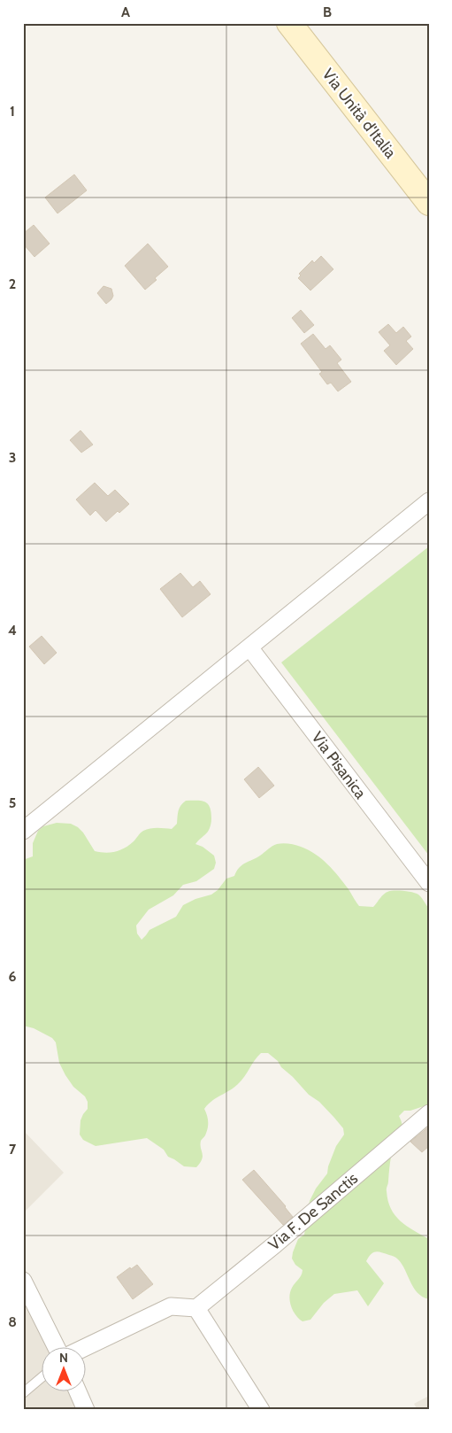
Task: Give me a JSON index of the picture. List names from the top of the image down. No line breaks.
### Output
{"streets":{"main road":["Via Unità d'Italia"],"street":["Via Pisanica","Via F. De Sanctis"]},"north":"top","grid":{"columns":["A","B"],"rows":["1","2","3","4","5","6","7","8"]}}
